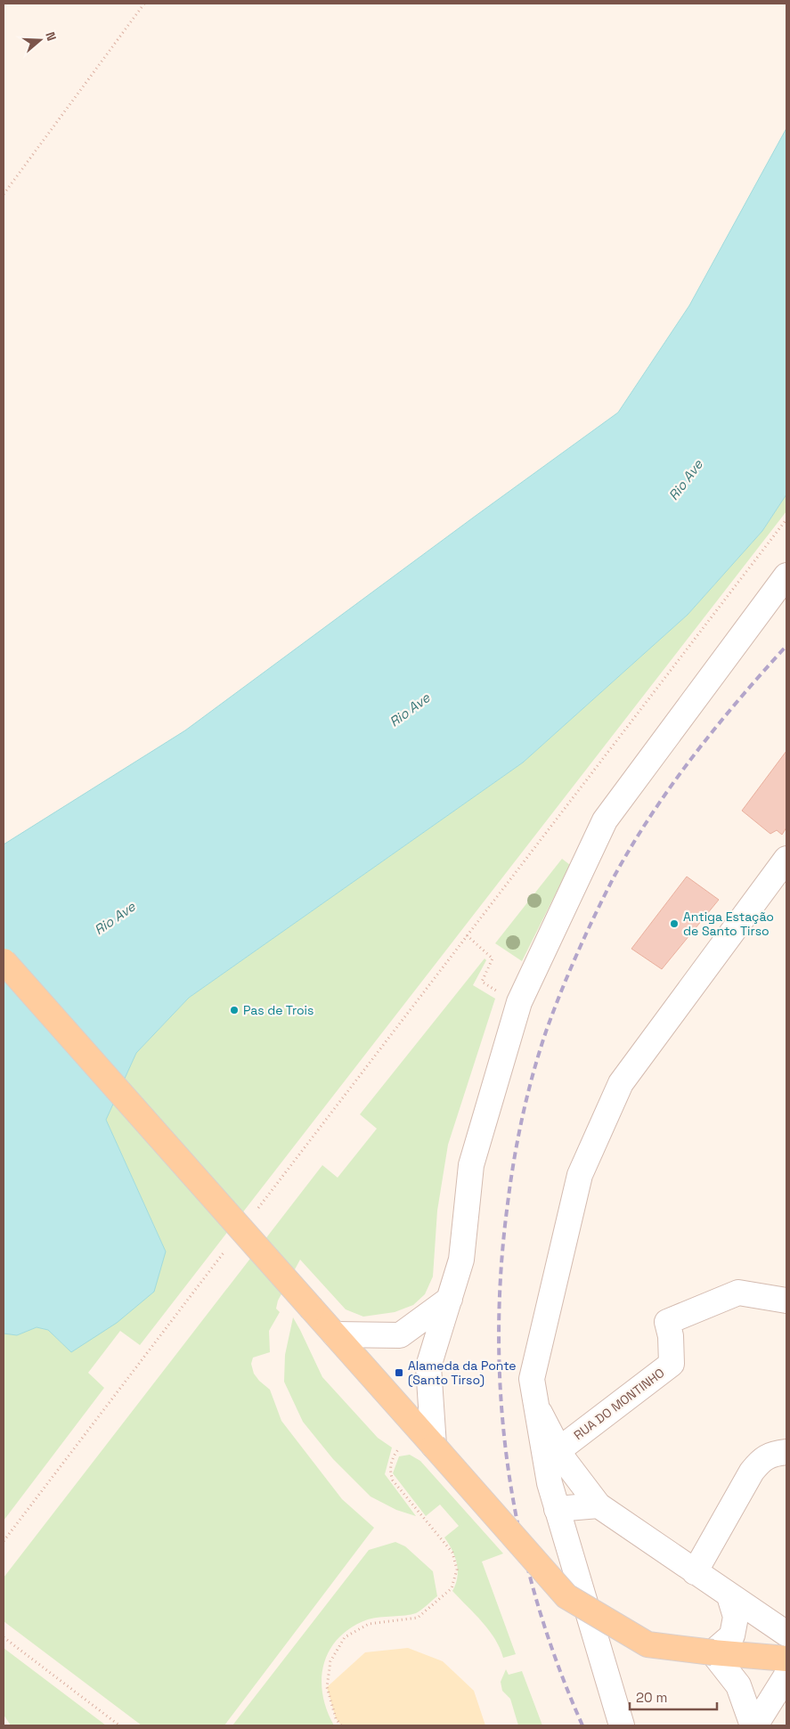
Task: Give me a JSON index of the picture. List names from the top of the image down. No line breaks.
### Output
{"streets":{"street":["RUA DO MONTINHO"]},"water":["Rio Ave"],"places":{"other":["Antiga Estação de Santo Tirso","Pas de Trois"],"transit":["Alameda da Ponte (Santo Tirso)"]},"scale_bar":"20 m","north":"right"}
